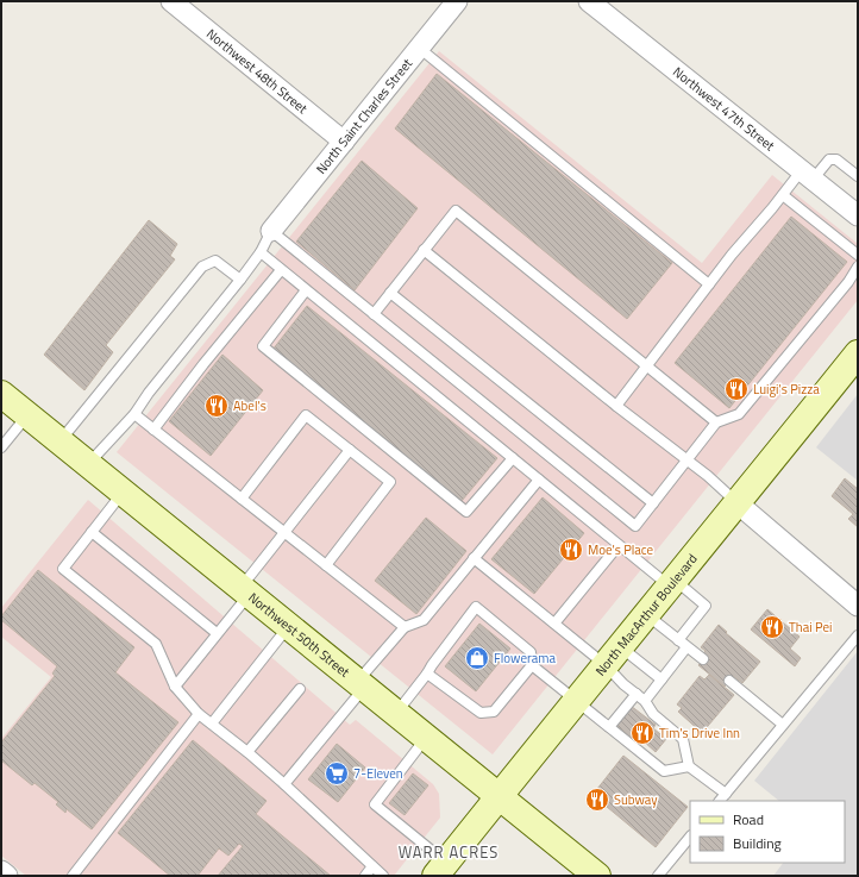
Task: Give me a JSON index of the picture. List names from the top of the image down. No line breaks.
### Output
{"streets":{"main road":["North MacArthur Boulevard","Northwest 50th Street"],"street":["Northwest 48th Street","Northwest 47th Street","North Saint Charles Street"]},"crossings":[["Northwest 48th Street","North Saint Charles Street"],["North MacArthur Boulevard","Northwest 50th Street"]],"districts":["WARR ACRES"],"places":{"restaurant":["Luigi's Pizza","Abel's","Moe's Place","Thai Pei","Tim's Drive Inn","Subway"],"shop":["Flowerama"],"supermarket":["7-Eleven"]},"legend":["Road","Building"]}
